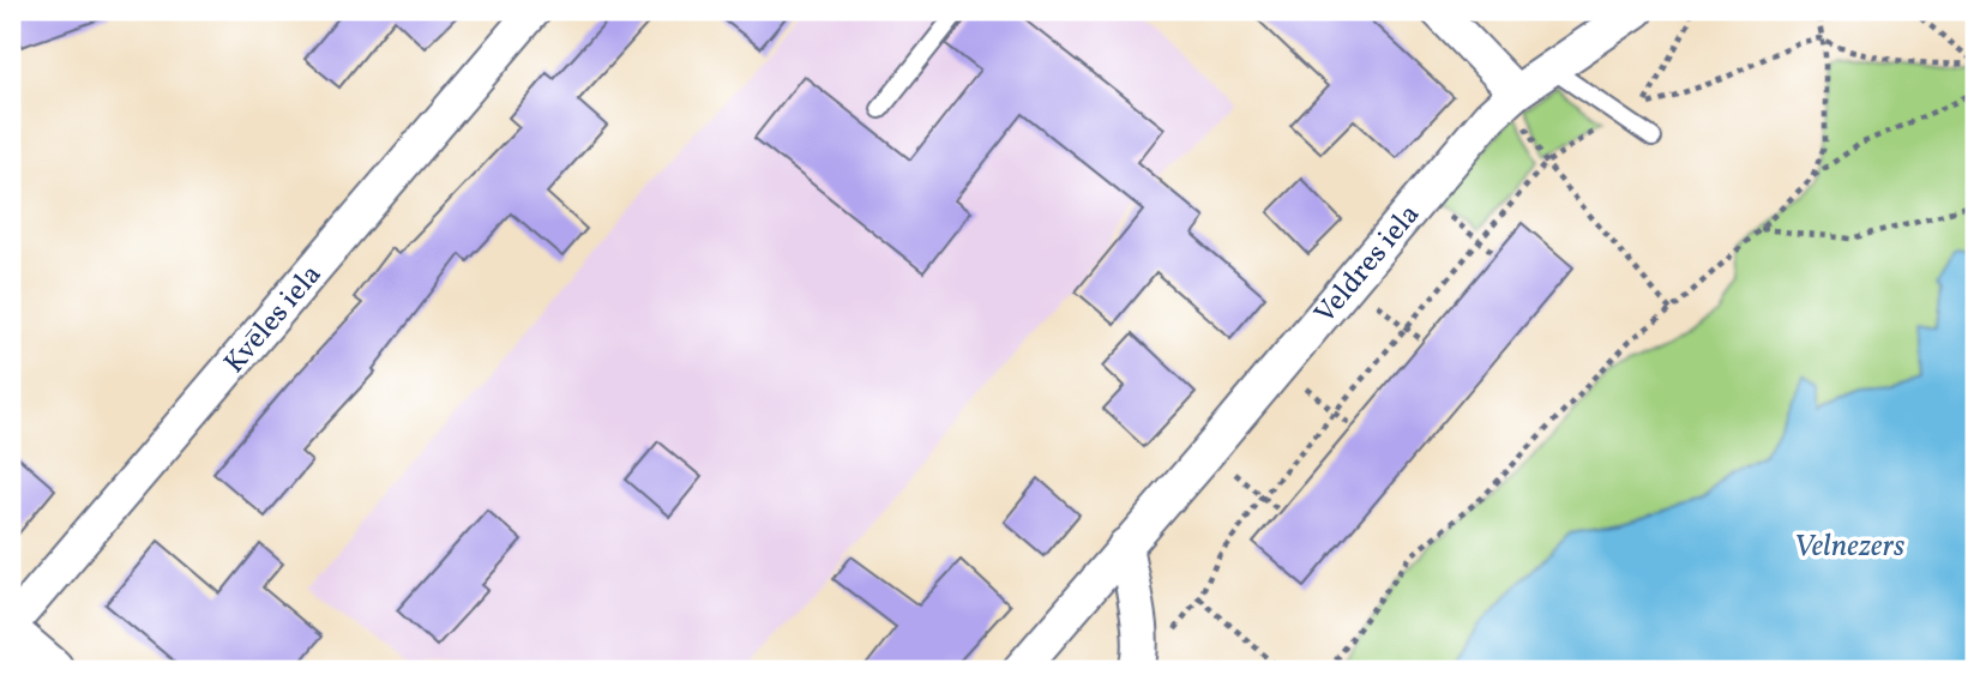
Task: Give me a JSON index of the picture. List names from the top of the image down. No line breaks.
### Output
{"streets":{"street":["Veldres iela","Kvēles iela"]},"water":["Velnezers"]}
